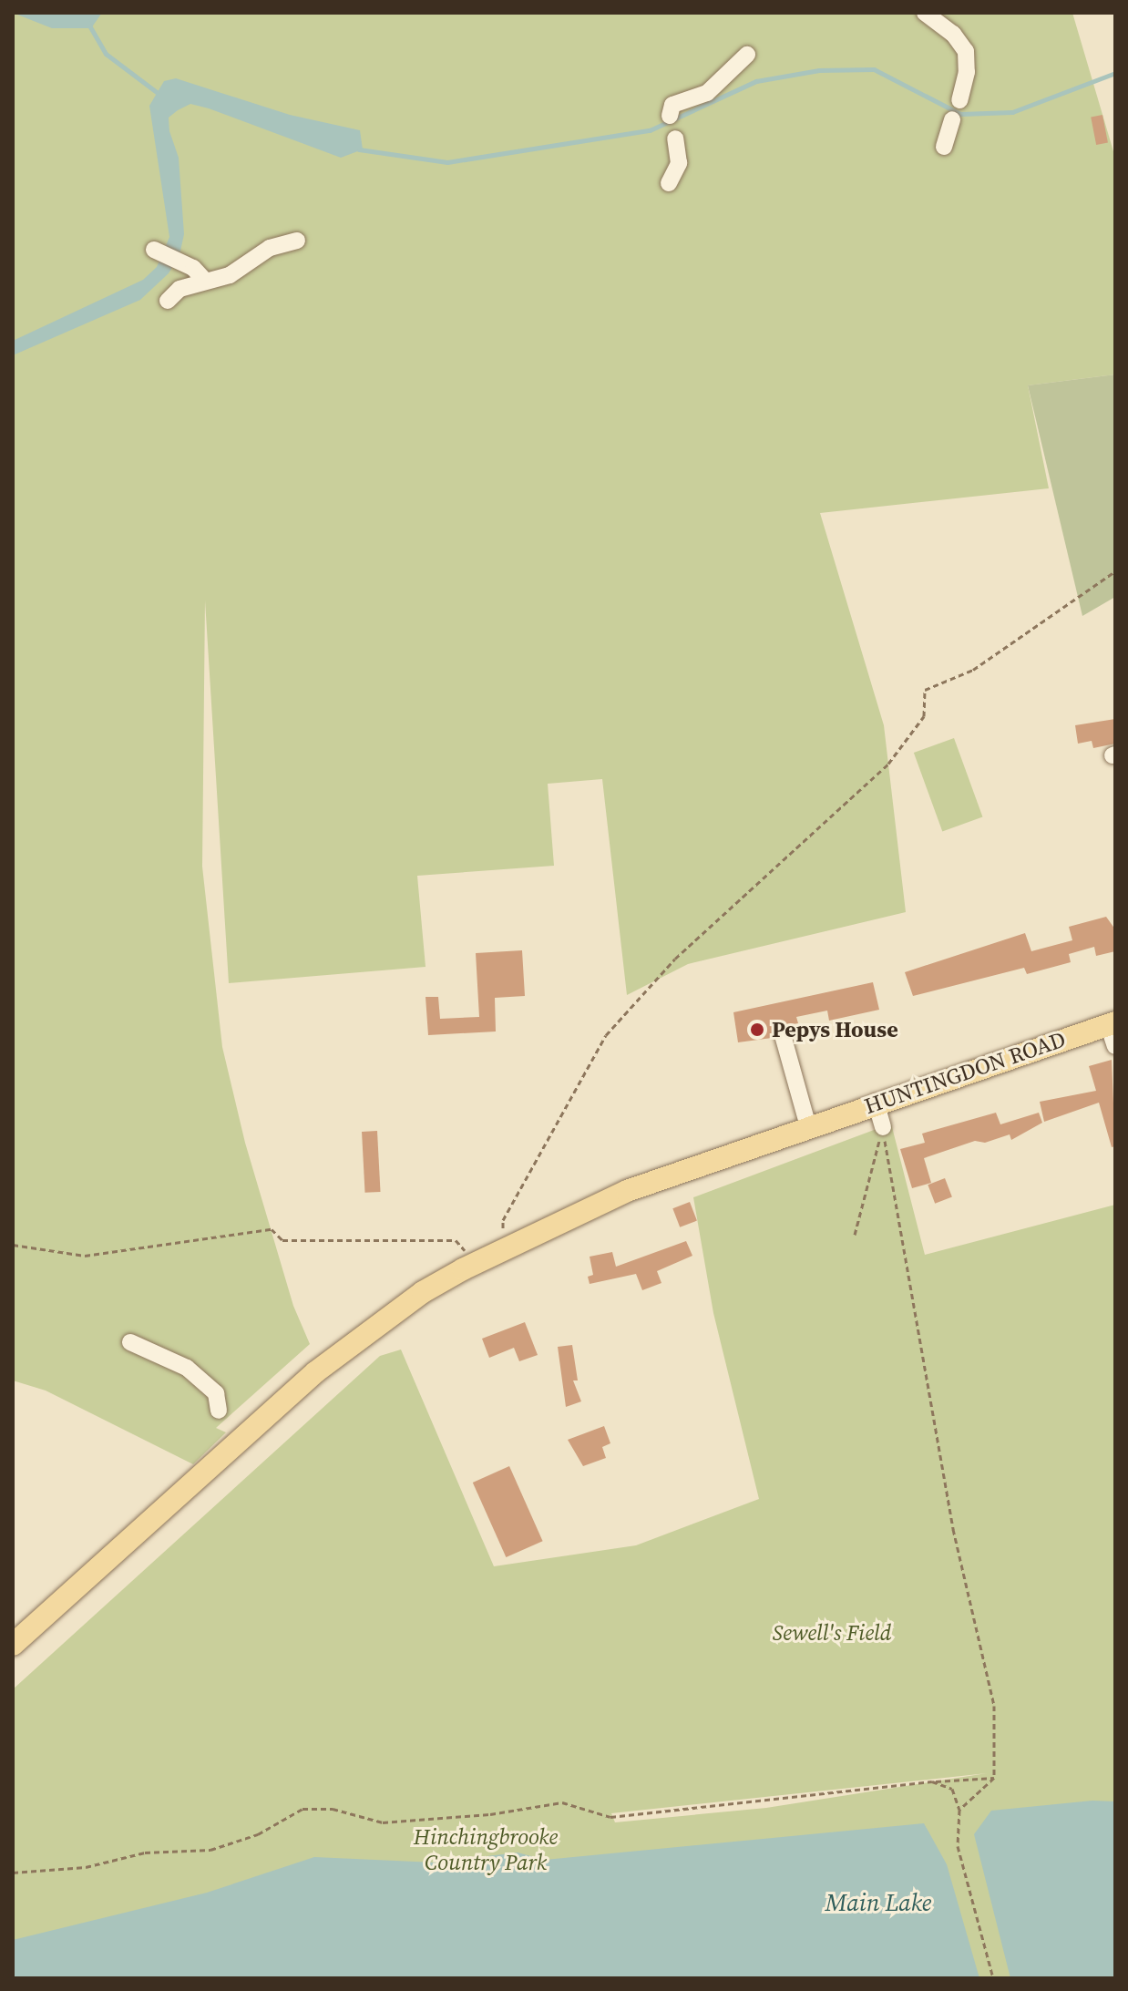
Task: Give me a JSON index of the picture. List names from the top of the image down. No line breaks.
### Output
{"streets":{"main road":["HUNTINGDON ROAD"]},"water":["Main Lake"],"parks":["Sewell's Field","Hinchingbrooke Country Park"],"places":["Pepys House"]}
